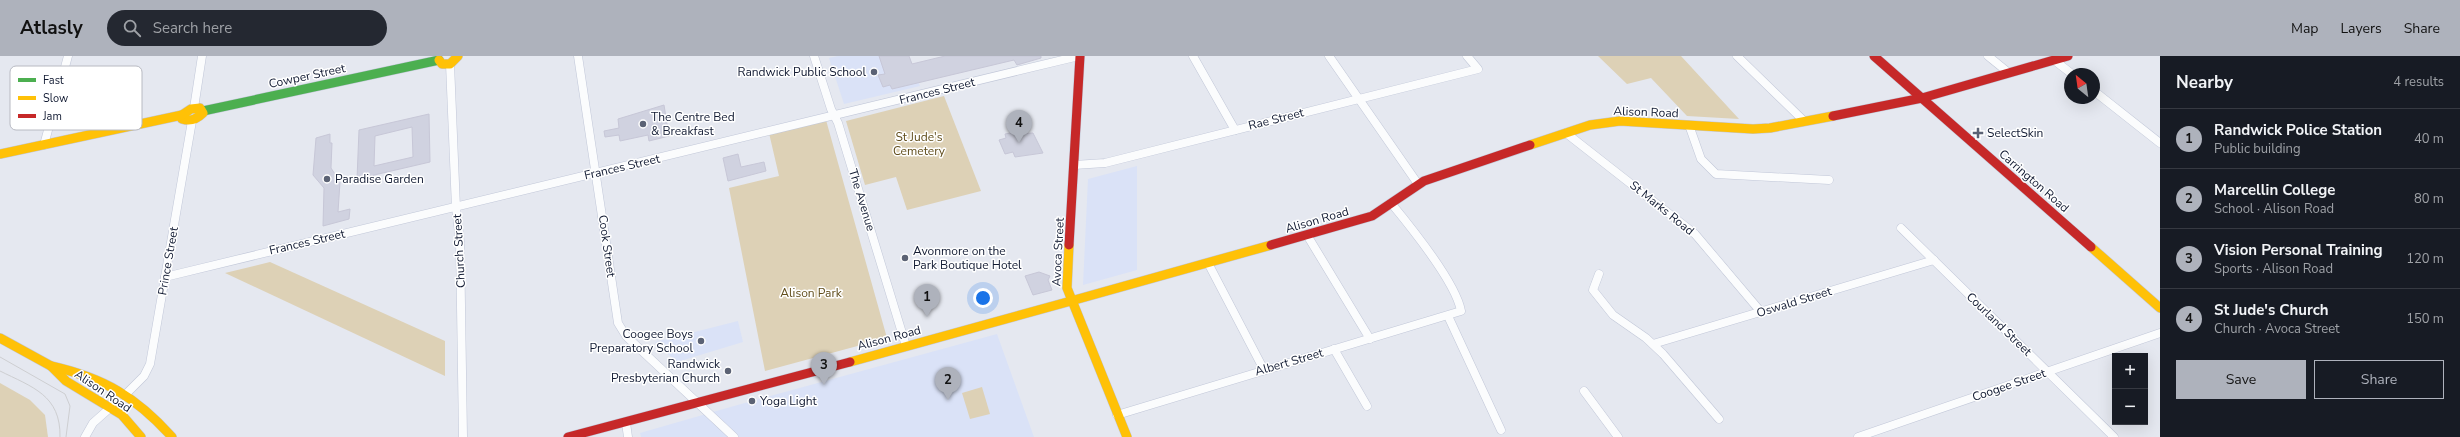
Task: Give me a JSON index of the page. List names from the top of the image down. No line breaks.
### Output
{"streets":{"main road":["Cowper Street","Alison Road","Carrington Road","Avoca Street"],"street":["Frances Street","Rae Street","The Avenue","St Marks Road","Cook Street","Church Street","Prince Street","Oswald Street","Courland Street","Albert Street","Coogee Street"]},"crossings":[["Frances Street","The Avenue"],["Frances Street","Cook Street"],["Frances Street","Church Street"],["Frances Street","Avoca Street"],["Frances Street","Prince Street"],["Alison Road","Carrington Road"],["Alison Road","The Avenue"],["Alison Road","St Marks Road"],["Alison Road","Cook Street"],["Alison Road","Avoca Street"],["Alison Road","Prince Street"],["Alison Road","Albert Street"],["Rae Street","Avoca Street"],["St Marks Road","Oswald Street"],["Avoca Street","Albert Street"],["Oswald Street","Courland Street"],["Courland Street","Coogee Street"]],"parks":["St Jude's Cemetery","Alison Park"],"places":{"other":["Randwick Public School","The Centre Bed & Breakfast","Paradise Garden","Avonmore on the Park Boutique Hotel","Coogee Boys Preparatory School","Randwick Presbyterian Church","Yoga Light"],"health":["SelectSkin"]},"legend":["Fast","Slow","Jam"],"north":"top left","page":{"header":"Atlasly","search":"Search here","nav":["Map","Layers","Share"],"heading":["Nearby","4 results"],"list":[{"mark":"1","name":"Randwick Police Station","note":"Public building","value":"40 m"},{"mark":"2","name":"Marcellin College","note":"School · Alison Road","value":"80 m"},{"mark":"3","name":"Vision Personal Training","note":"Sports · Alison Road","value":"120 m"},{"mark":"4","name":"St Jude's Church","note":"Church · Avoca Street","value":"150 m"}],"pins":["4","1","3","2"],"buttons":["Save","Share"],"map_buttons":["+","−"]}}
